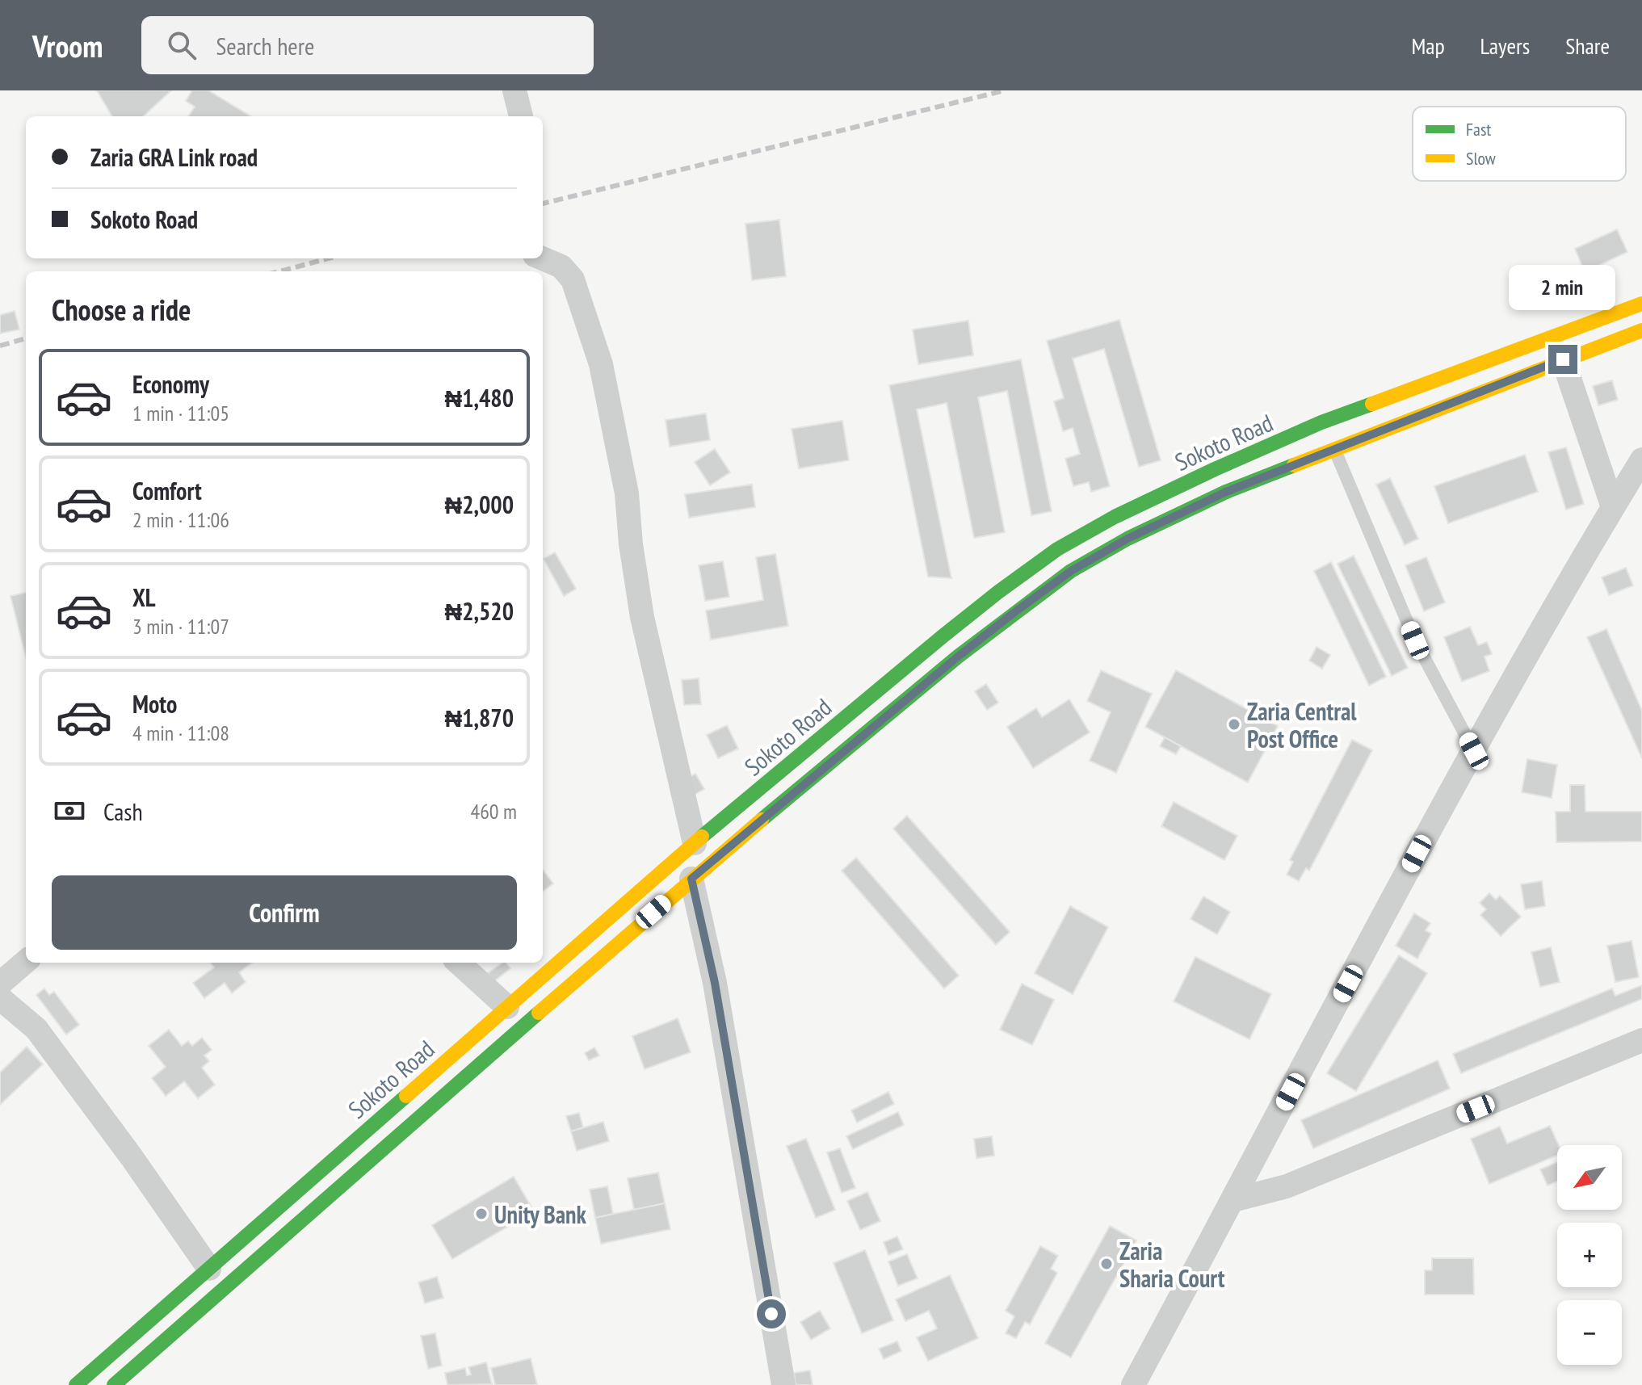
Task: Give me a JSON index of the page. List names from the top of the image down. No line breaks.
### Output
{"streets":{"main road":["Sokoto Road"]},"places":["Zaria Central Post Office","Unity Bank","Zaria Sharia Court"],"legend":["Fast","Slow"],"north":"bottom left","page":{"header":"Vroom","search":"Search here","nav":["Map","Layers","Share"],"banner":["Zaria GRA Link road","Sokoto Road"],"bubble":"2 min","heading":"Choose a ride","list":[{"name":"Economy","note":"1 min · 11:05","value":"₦1,480"},{"name":"Comfort","note":"2 min · 11:06","value":"₦2,000"},{"name":"XL","note":"3 min · 11:07","value":"₦2,520"},{"name":"Moto","note":"4 min · 11:08","value":"₦1,870"}],"pay":["Cash","460 m"],"buttons":"Confirm","map_buttons":["+","−"]}}
